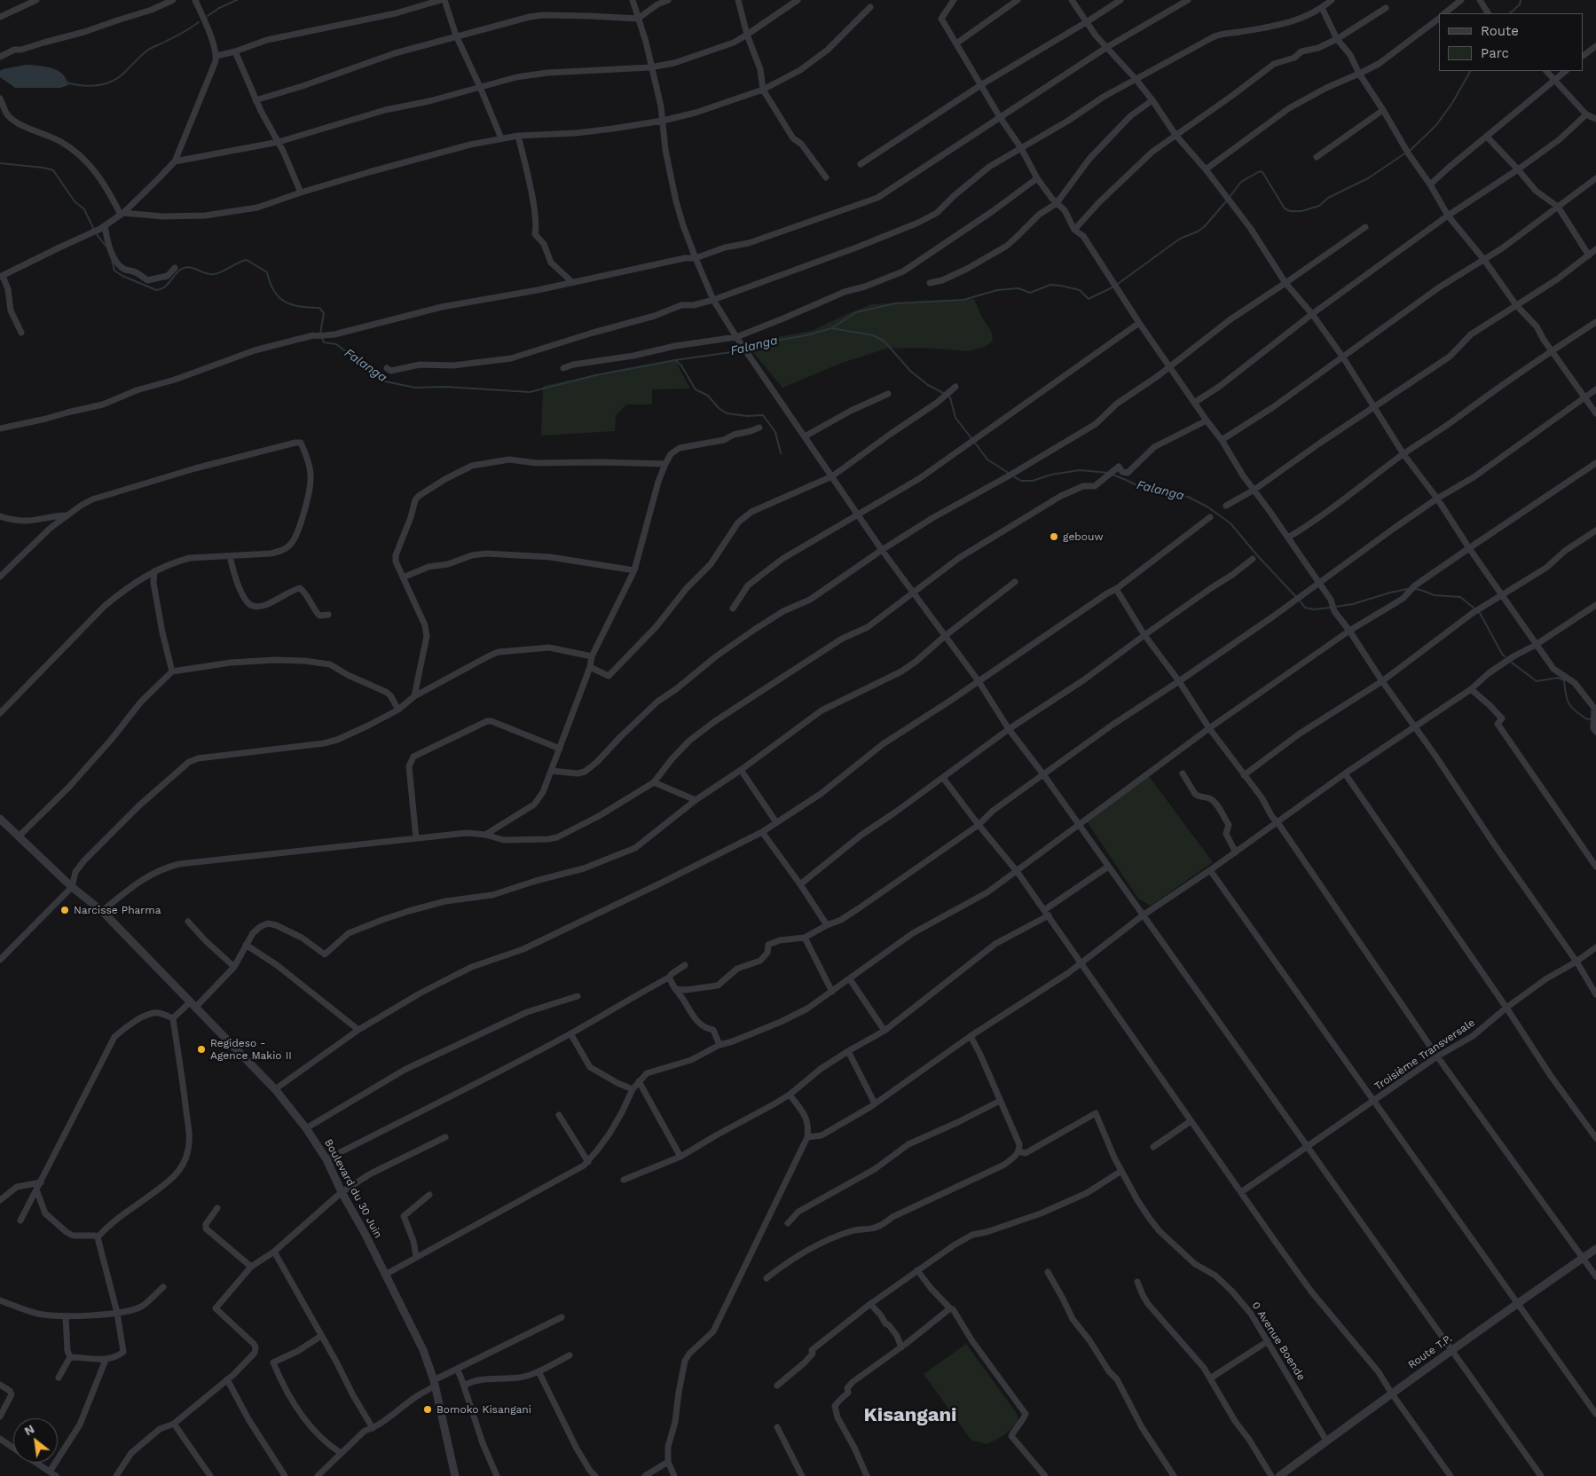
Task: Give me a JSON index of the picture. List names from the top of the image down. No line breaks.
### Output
{"streets":{"street":["Troisième Transversale","Boulevard du 30 Juin","0 Avenue Boende","Route T.P."]},"crossings":[["0 Avenue Boende","Route T.P."]],"districts":["Kisangani"],"water":["Falanga"],"places":["gebouw","Narcisse Pharma","Regideso - Agence Makio II","Bomoko Kisangani"],"legend":["Route","Parc"],"north":"top left"}
